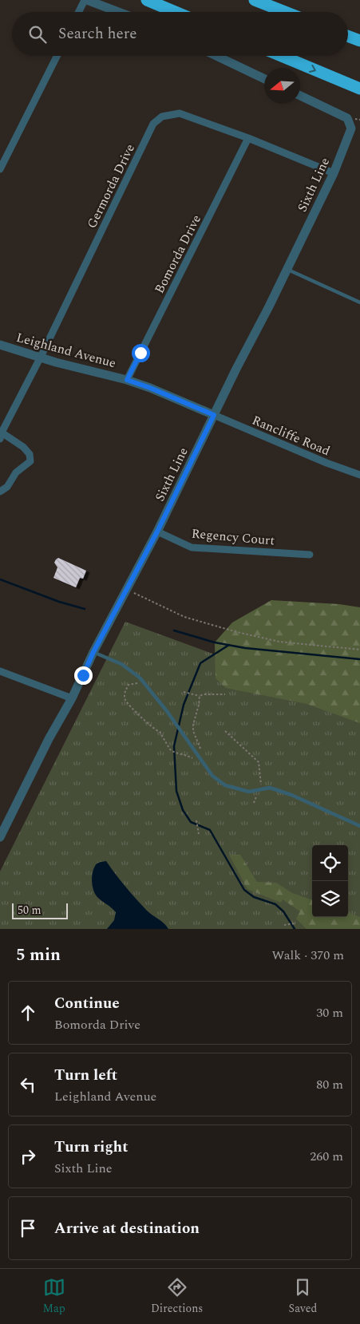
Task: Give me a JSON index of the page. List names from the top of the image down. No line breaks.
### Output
{"streets":{"street":["Sixth Line","Germorda Drive","Bomorda Drive","Leighland Avenue","Rancliffe Road","Regency Court"]},"crossings":[["Sixth Line","Germorda Drive"],["Sixth Line","Leighland Avenue"],["Sixth Line","Rancliffe Road"],["Sixth Line","Regency Court"],["Germorda Drive","Bomorda Drive"],["Germorda Drive","Leighland Avenue"],["Bomorda Drive","Leighland Avenue"],["Leighland Avenue","Rancliffe Road"]],"scale_bar":"50 m","north":"left","page":{"search":"Search here","scale":"50 m","heading":["5 min","Walk · 370 m"],"list":[["Continue","Bomorda Drive","30 m"],["Turn left","Leighland Avenue","80 m"],["Turn right","Sixth Line","260 m"],"Arrive at destination"],"nav":["Map","Directions","Saved"]}}
